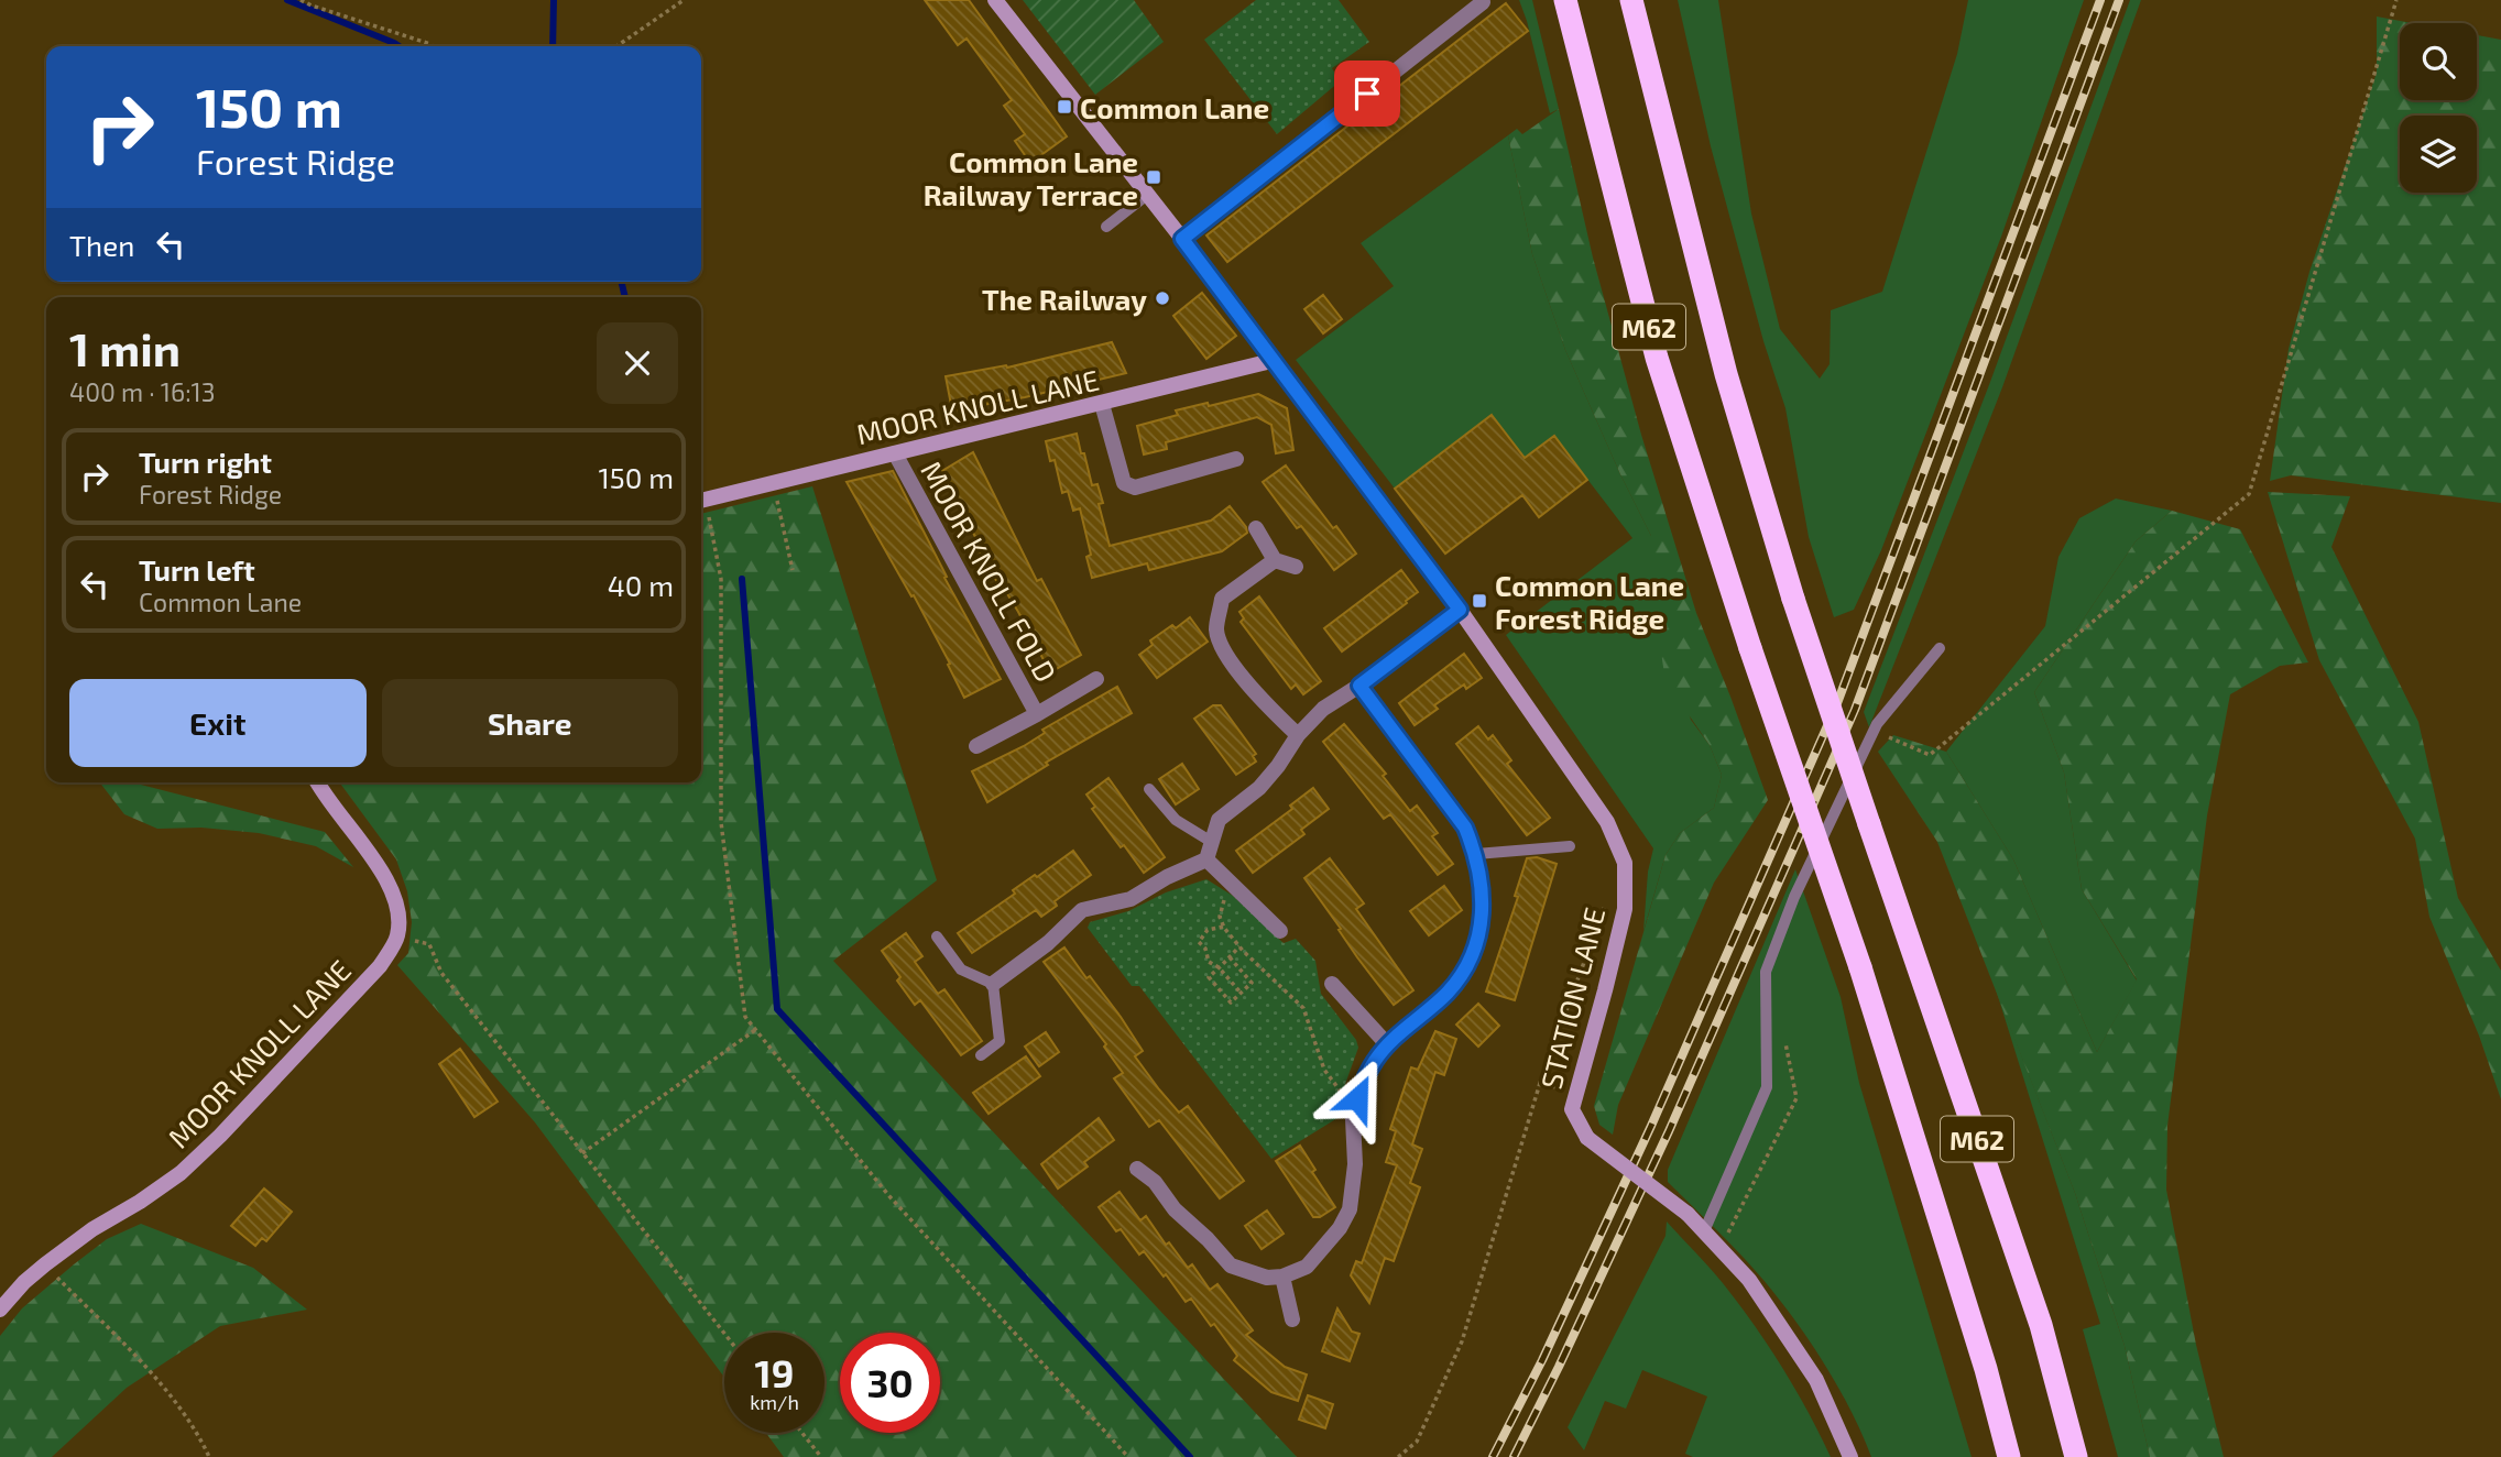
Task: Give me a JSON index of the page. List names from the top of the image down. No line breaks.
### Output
{"streets":{"highway":["M62"],"street":["MOOR KNOLL LANE","MOOR KNOLL FOLD","STATION LANE"]},"crossings":[["MOOR KNOLL LANE","MOOR KNOLL FOLD"]],"places":{"transit":["Common Lane","Common Lane Railway Terrace","Common Lane Forest Ridge"],"other":["The Railway"]},"page":{"turn":["150 m","Forest Ridge"],"then":"Then","heading":["1 min","400 m · 16:13"],"list":[{"name":"Turn right","note":"Forest Ridge","value":"150 m"},{"name":"Turn left","note":"Common Lane","value":"40 m"}],"buttons":["Exit","Share"],"speed":"19 km/h","limit":"30"}}
